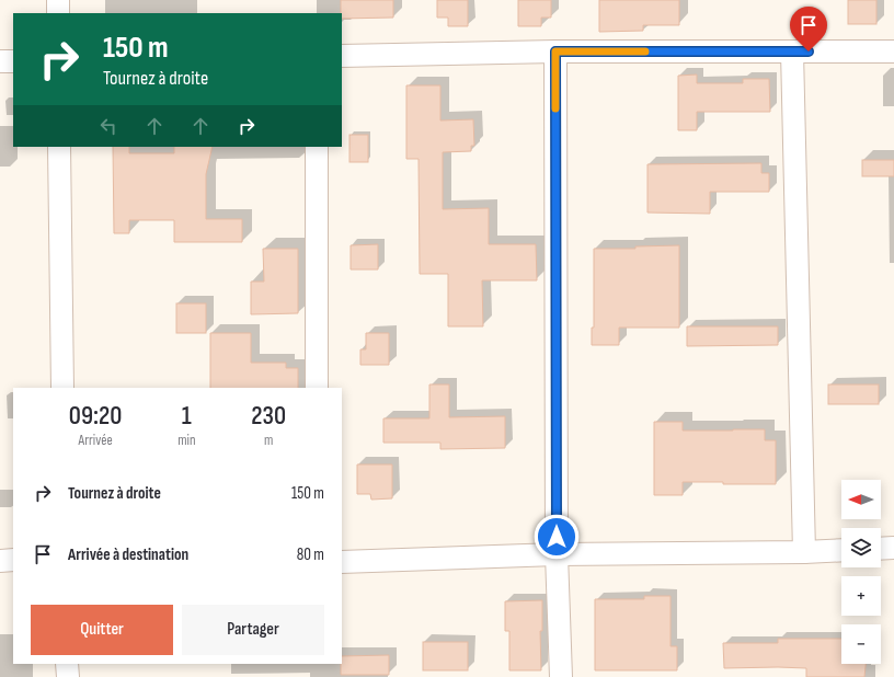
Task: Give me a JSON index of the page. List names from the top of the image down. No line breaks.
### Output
{"north":"left","page":{"turn":["150 m","Tournez à droite"],"eta":["09:20","Arrivée","1","min","230","m"],"list":[{"name":"Tournez à droite","value":"150 m"},{"name":"Arrivée à destination","value":"80 m"}],"map_buttons":["+","−"],"buttons":["Quitter","Partager"]}}
